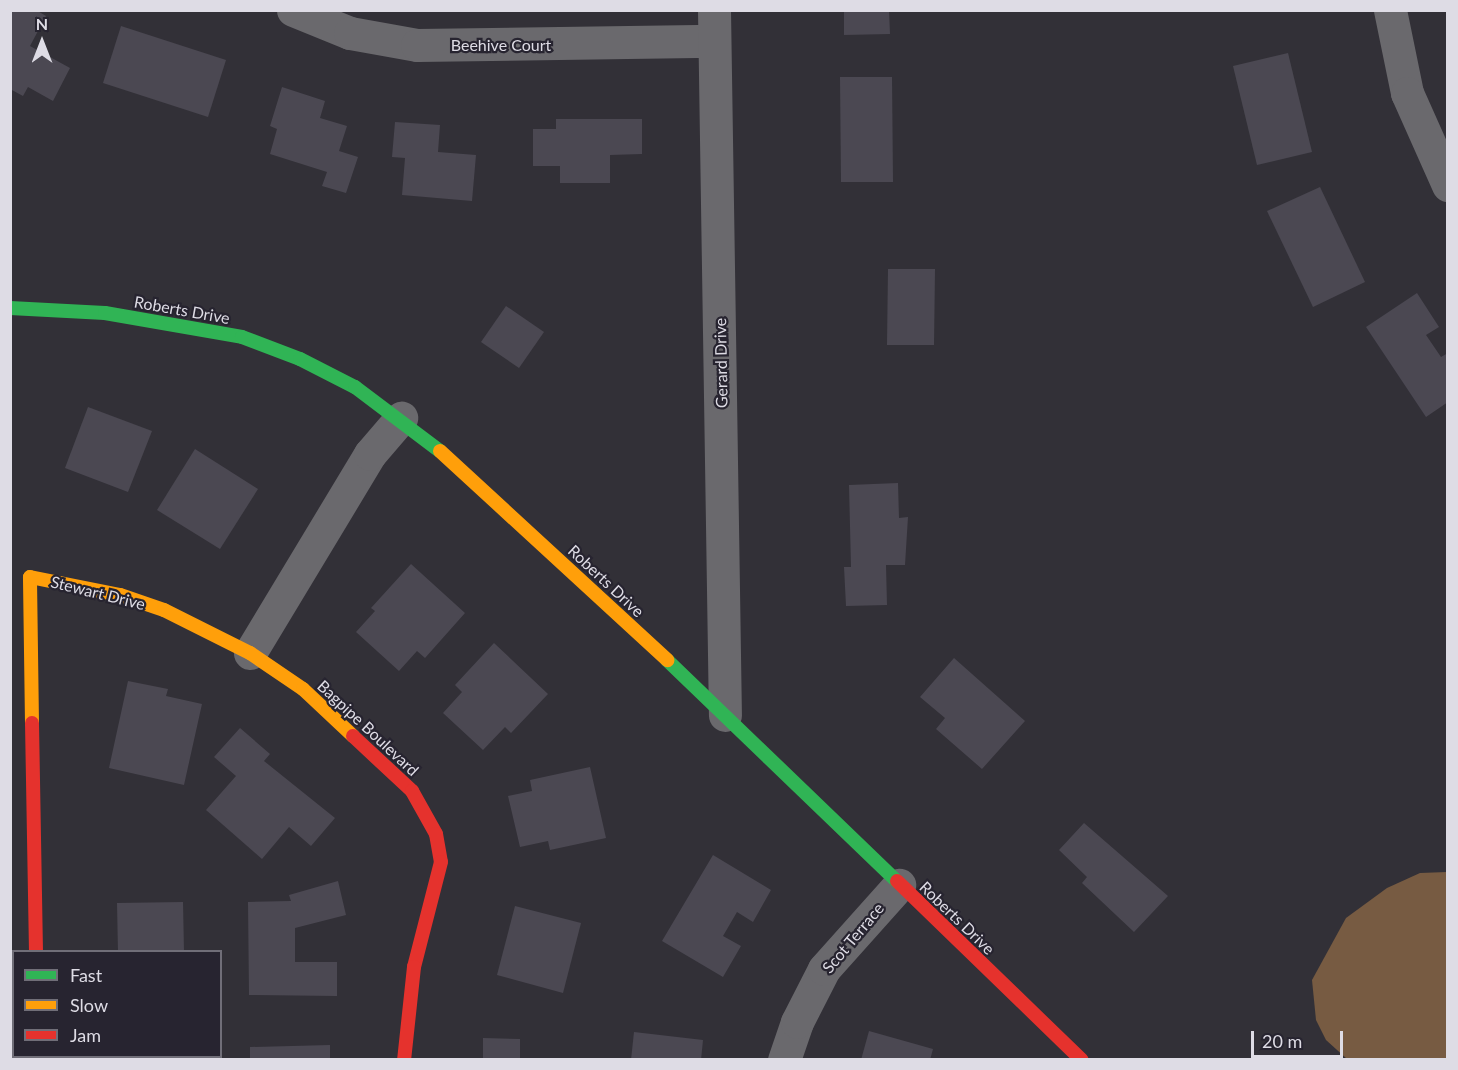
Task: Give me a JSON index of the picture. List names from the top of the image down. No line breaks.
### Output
{"streets":{"street":["Beehive Court","Roberts Drive","Gerard Drive","Stewart Drive","Bagpipe Boulevard","Scot Terrace"]},"crossings":[["Beehive Court","Gerard Drive"],["Roberts Drive","Gerard Drive"],["Roberts Drive","Scot Terrace"],["Stewart Drive","Bagpipe Boulevard"]],"legend":["Fast","Slow","Jam"],"scale_bar":"20 m","north":"top"}
